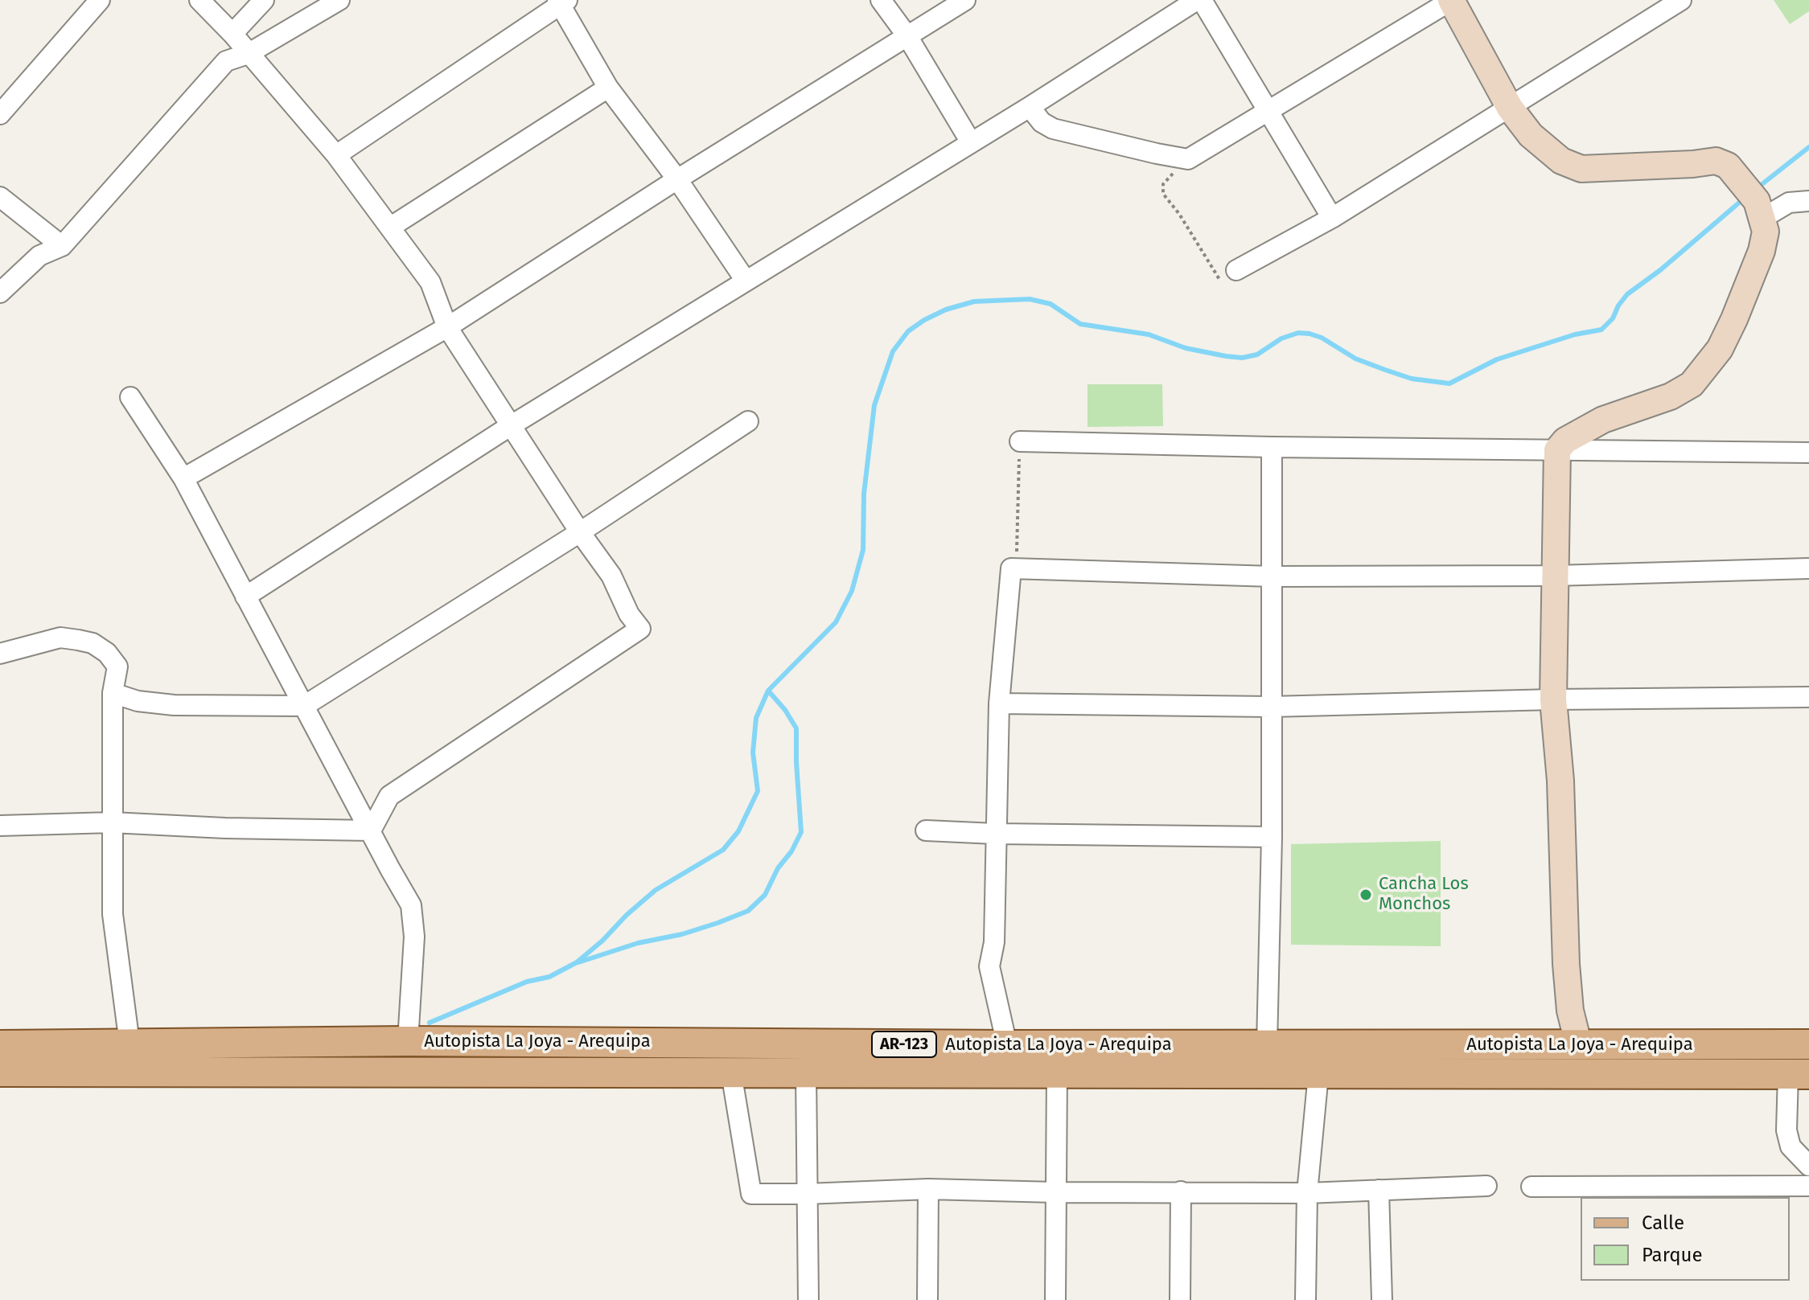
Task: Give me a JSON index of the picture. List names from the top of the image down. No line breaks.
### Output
{"streets":{"main road":["Autopista La Joya - Arequipa","AR-123"]},"places":["Cancha Los Monchos"],"legend":["Calle","Parque"]}
